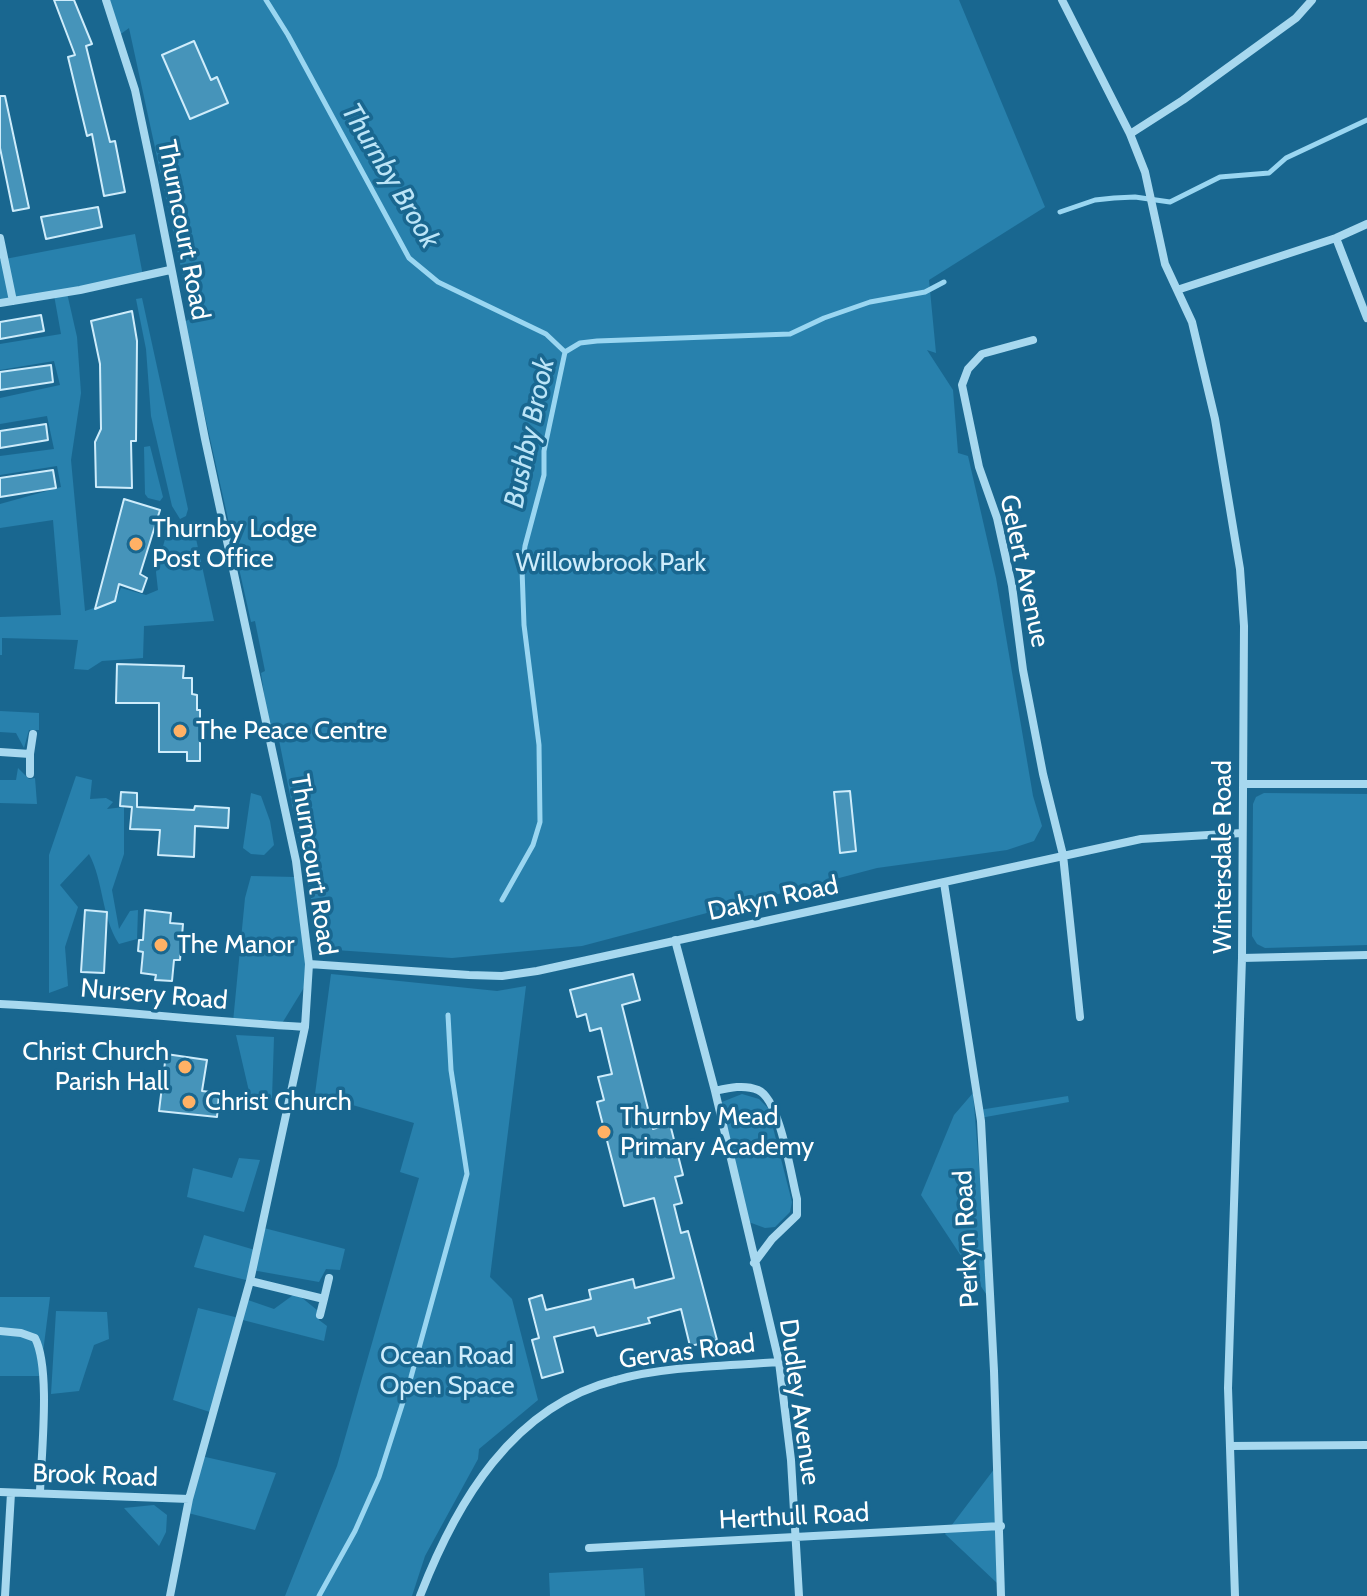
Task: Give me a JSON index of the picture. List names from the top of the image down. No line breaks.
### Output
{"streets":{"street":["Thurncourt Road","Gelert Avenue","Wintersdale Road","Dakyn Road","Nursery Road","Perkyn Road","Gervas Road","Dudley Avenue","Brook Road","Herthull Road"]},"crossings":[["Thurncourt Road","Dakyn Road"],["Thurncourt Road","Nursery Road"],["Thurncourt Road","Brook Road"],["Gelert Avenue","Dakyn Road"],["Wintersdale Road","Dakyn Road"],["Dakyn Road","Perkyn Road"],["Dakyn Road","Dudley Avenue"],["Perkyn Road","Herthull Road"],["Gervas Road","Dudley Avenue"],["Dudley Avenue","Herthull Road"]],"water":["Thurnby Brook","Bushby Brook"],"parks":["Willowbrook Park","Ocean Road Open Space"],"places":["Thurnby Lodge Post Office","The Peace Centre","The Manor","Christ Church Parish Hall","Christ Church","Thurnby Mead Primary Academy"]}
